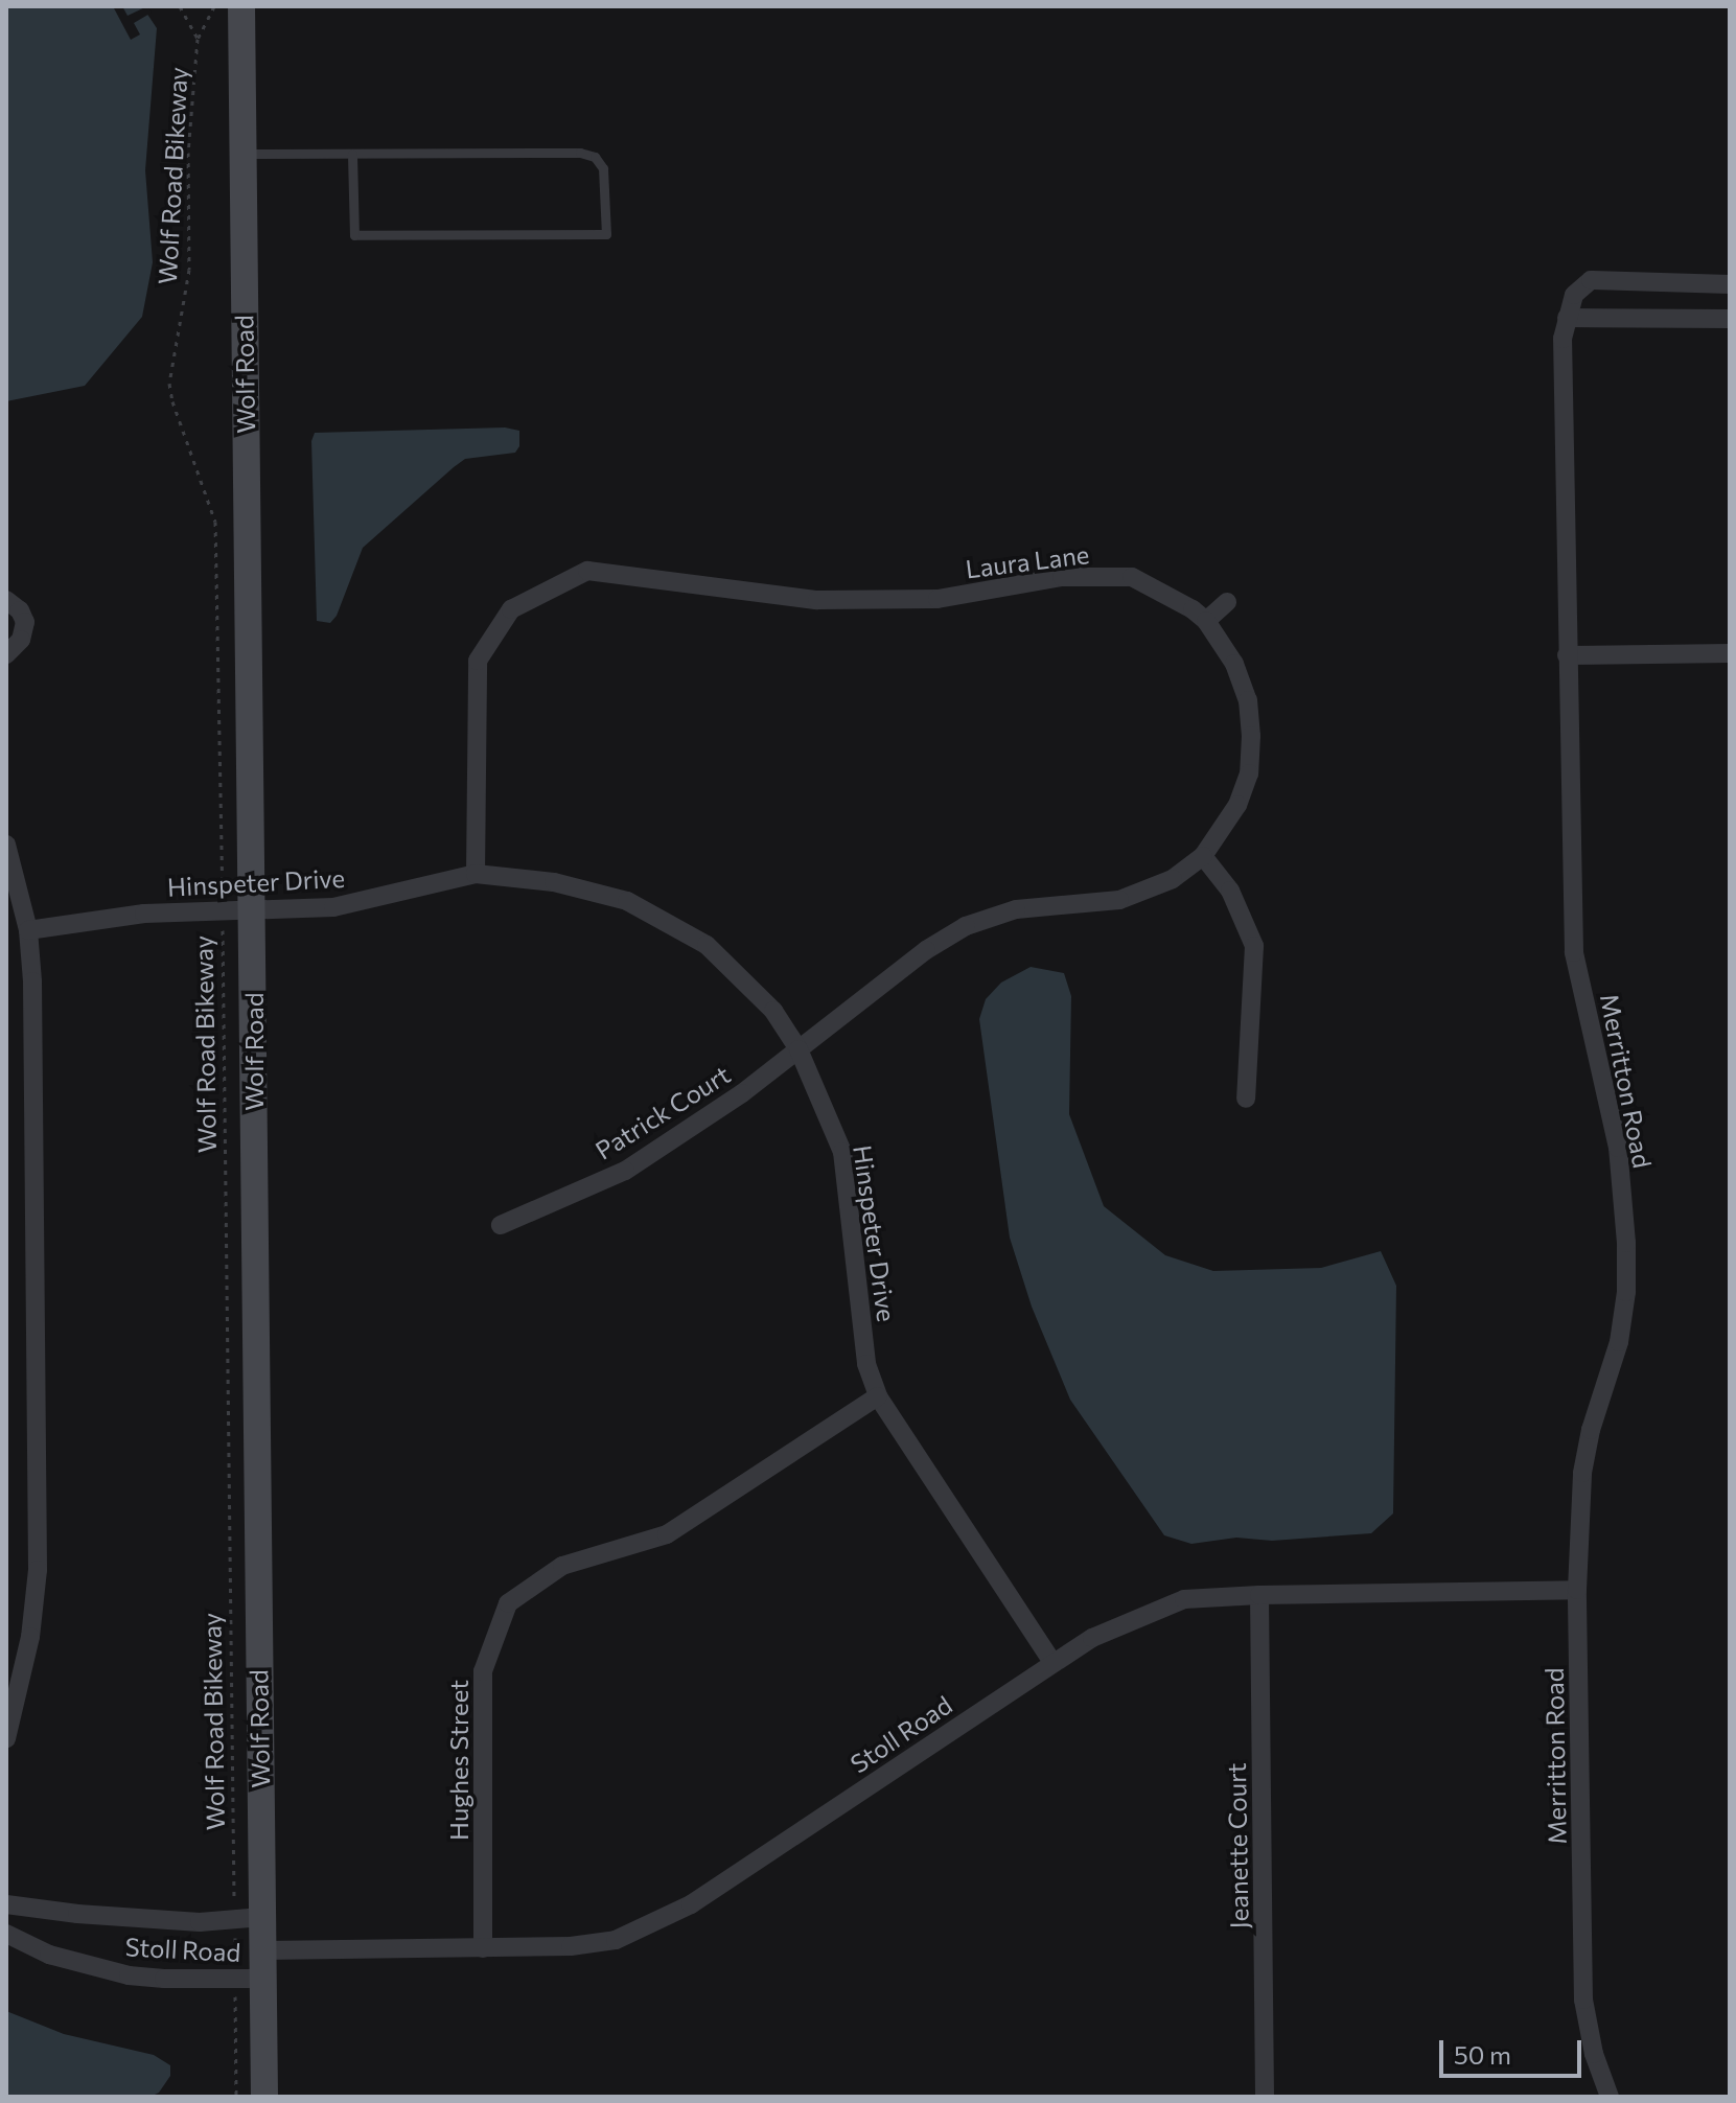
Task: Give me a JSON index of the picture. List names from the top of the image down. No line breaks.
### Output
{"streets":{"main road":["Wolf Road"],"street":["Laura Lane","Hinspeter Drive","Merritton Road","Patrick Court","Stoll Road","Hughes Street","Jeanette Court"],"path":["Wolf Road Bikeway"]},"crossings":[["Wolf Road Bikeway","Hinspeter Drive"],["Wolf Road Bikeway","Stoll Road"],["Wolf Road","Hinspeter Drive"],["Wolf Road","Stoll Road"],["Laura Lane","Hinspeter Drive"],["Laura Lane","Patrick Court"],["Hinspeter Drive","Patrick Court"],["Hinspeter Drive","Stoll Road"],["Hinspeter Drive","Hughes Street"],["Merritton Road","Stoll Road"],["Stoll Road","Hughes Street"],["Stoll Road","Jeanette Court"]],"scale_bar":"50 m"}
